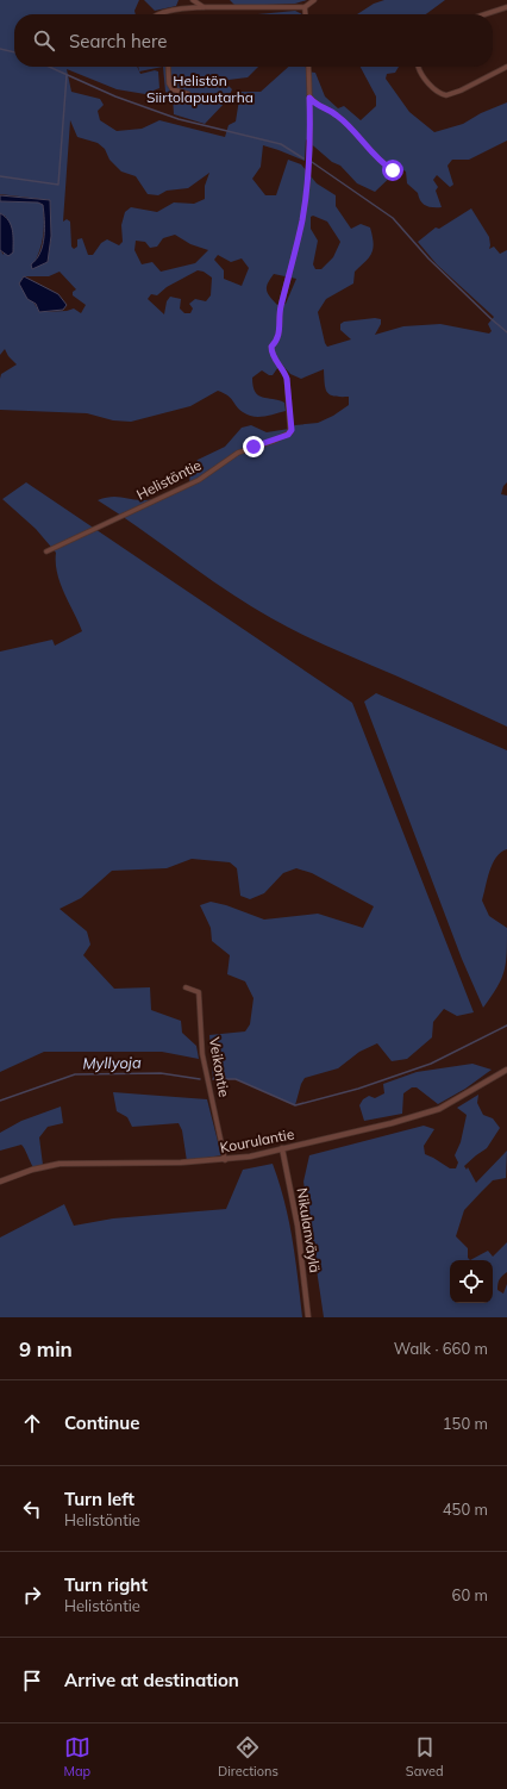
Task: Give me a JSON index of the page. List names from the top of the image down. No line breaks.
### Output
{"streets":{"street":["Helistöntie","Veikontie","Kourulantie","Nikulanväylä"]},"crossings":[["Veikontie","Kourulantie"],["Kourulantie","Nikulanväylä"]],"water":["Myllyoja"],"parks":["Helistön Siirtolapuutarha"],"page":{"search":"Search here","heading":["9 min","Walk · 660 m"],"list":[["Continue","150 m"],["Turn left","Helistöntie","450 m"],["Turn right","Helistöntie","60 m"],"Arrive at destination"],"nav":["Map","Directions","Saved"]}}
